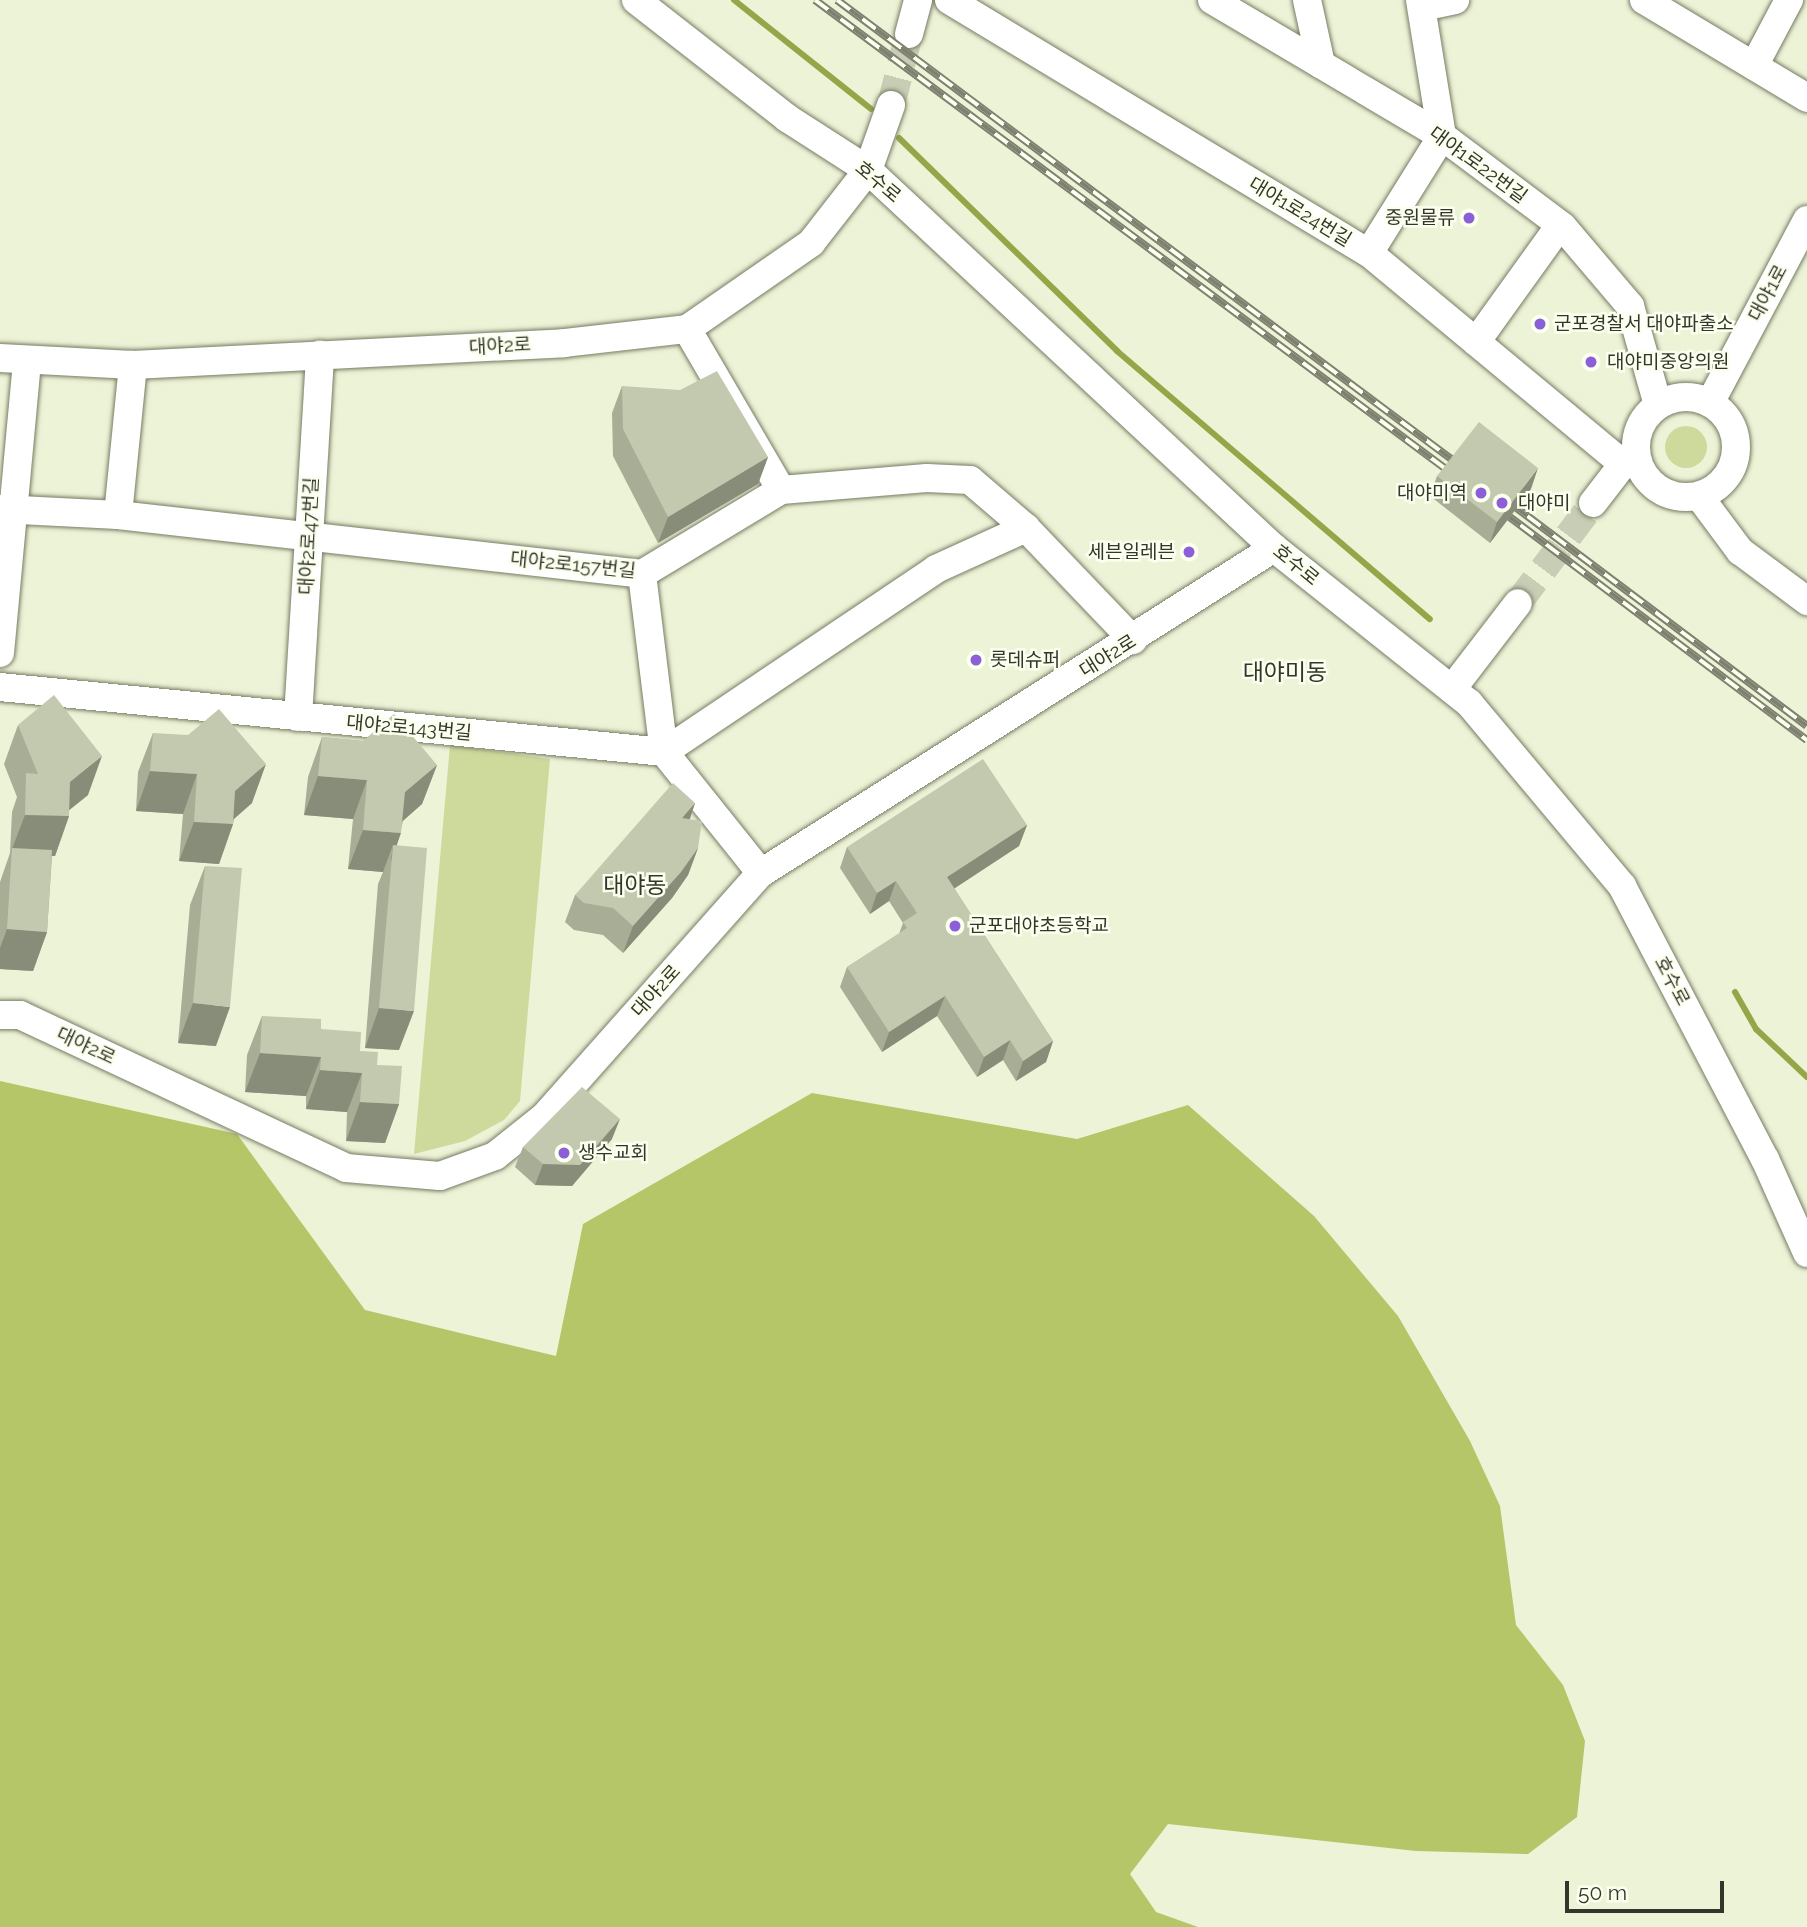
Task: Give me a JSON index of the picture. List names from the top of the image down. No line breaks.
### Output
{"streets":{"street":["대야1로22번길","호수로","대야1로24번길","대야1로","대야2로","대야2로47번길","대야2로157번길","대야2로143번길"]},"crossings":[["대야1로22번길","대야1로24번길"],["대야1로22번길","대야1로"],["호수로","대야2로"],["대야1로24번길","대야1로"],["대야2로","대야2로47번길"],["대야2로","대야2로157번길"],["대야2로47번길","대야2로157번길"],["대야2로47번길","대야2로143번길"]],"districts":["대야미동","대야동"],"places":["중원물류","군포경찰서 대야파출소","대야미중앙의원","대야미역","대야미","세븐일레븐","롯데슈퍼","군포대야초등학교","생수교회"],"scale_bar":"50 m"}
